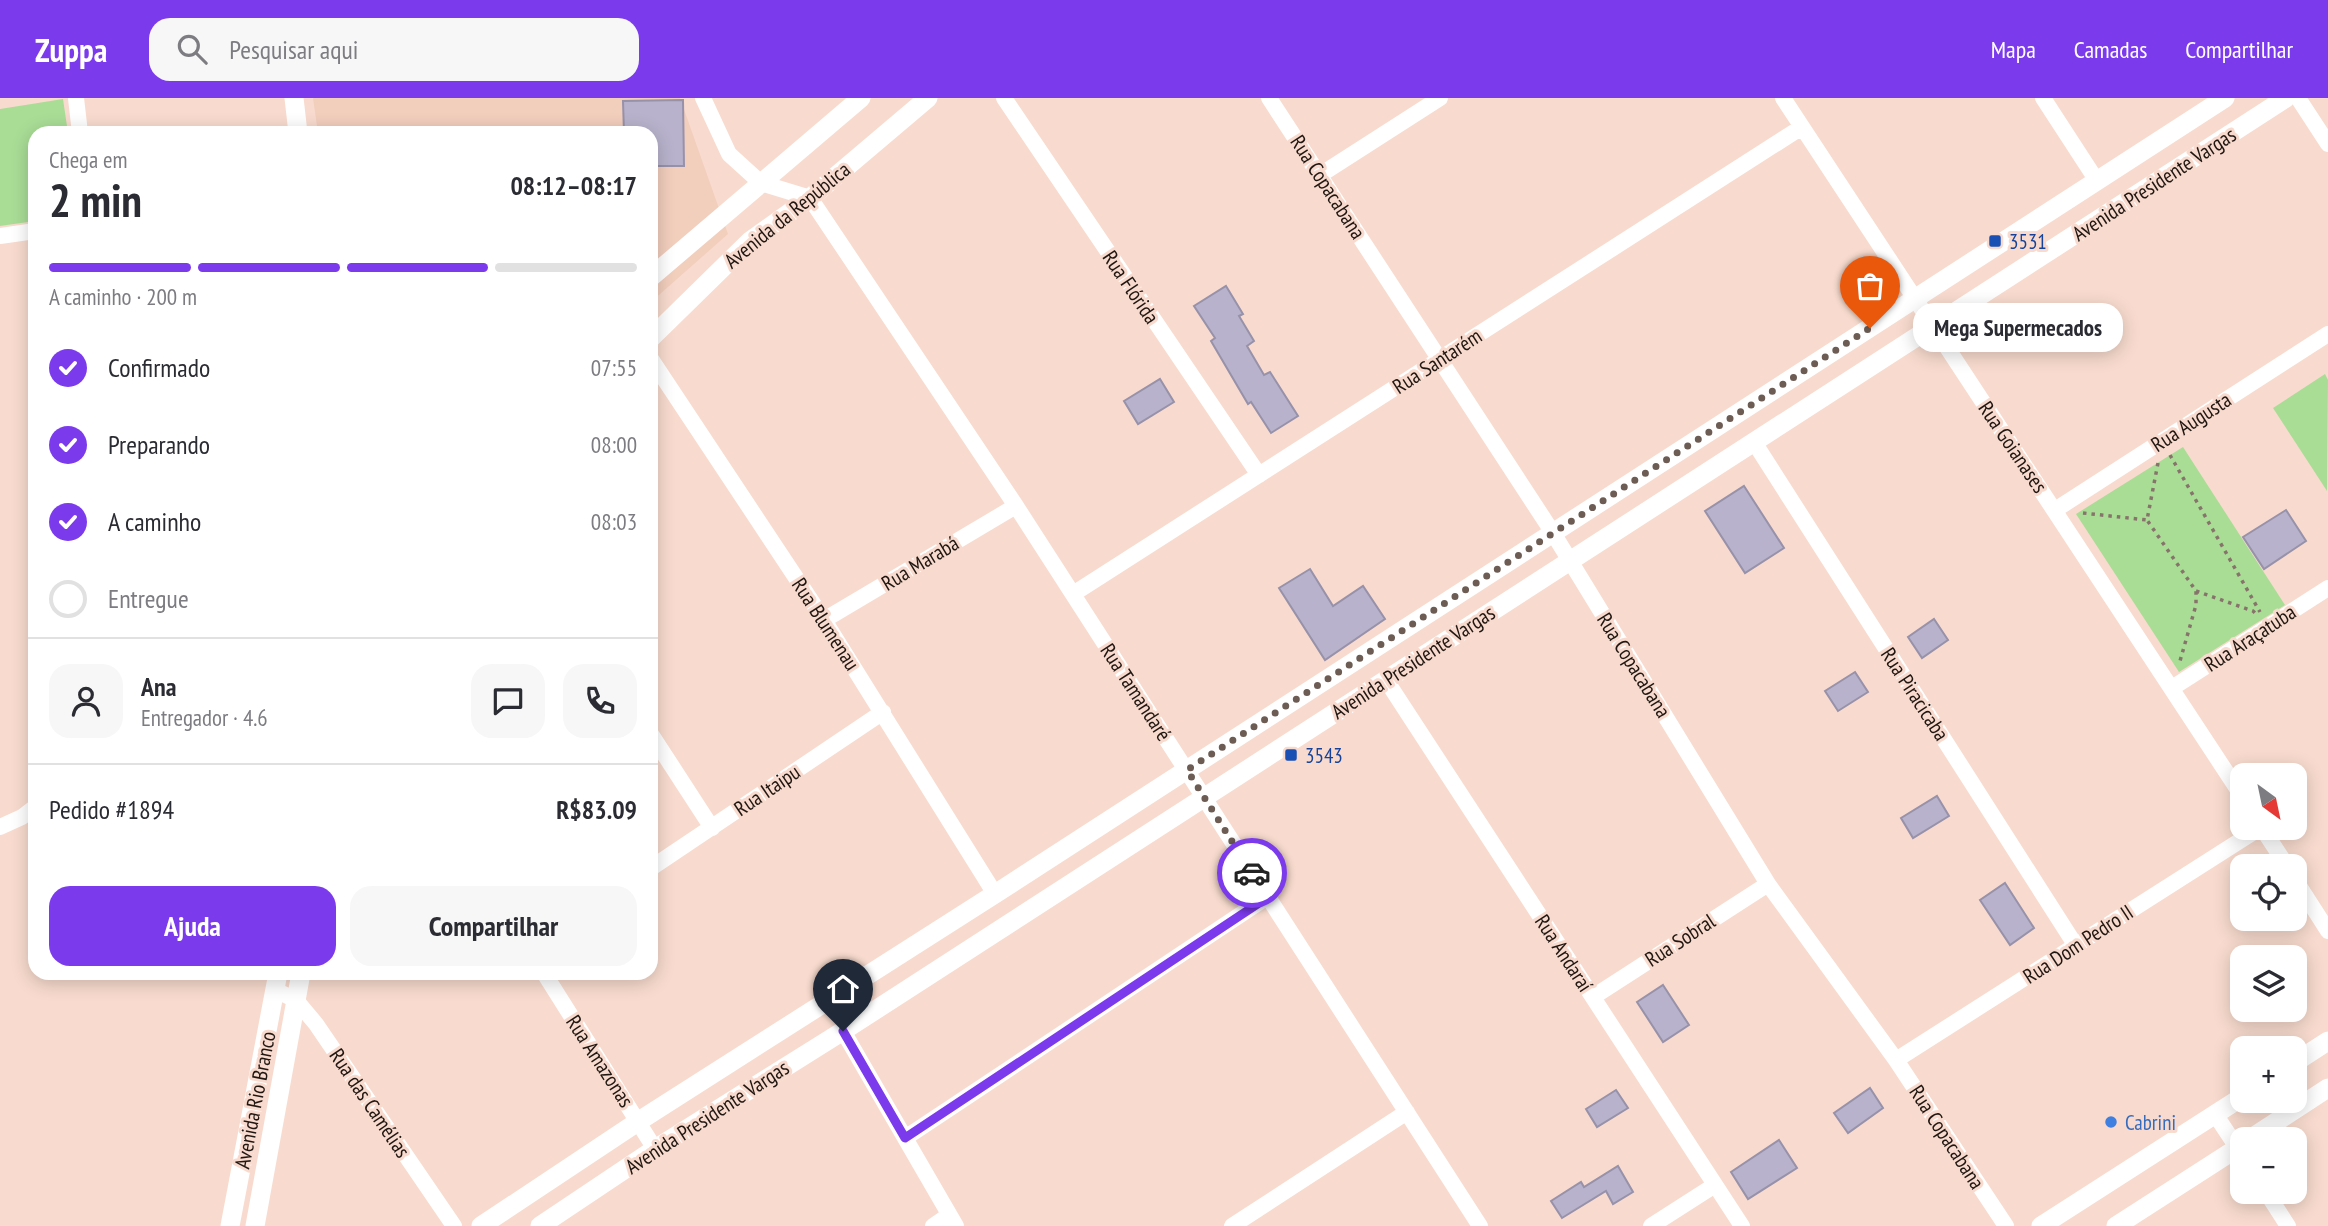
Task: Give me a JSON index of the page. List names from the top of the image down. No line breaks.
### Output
{"streets":{"street":["Avenida Presidente Vargas","Rua Copacabana","Avenida da República","Rua Flórida","Rua Santarém","Rua Augusta","Rua Goianases","Rua Marabá","Rua Blumenau","Rua Araçatuba","Rua Tamandaré","Rua Piracicaba","Rua Itaipu","Rua Sobral","Rua Dom Pedro II","Rua Andaraí","Rua Amazonas","Avenida Rio Branco","Rua das Camélias"]},"crossings":[["Avenida Presidente Vargas","Rua Copacabana"],["Avenida Presidente Vargas","Rua Goianases"],["Avenida Presidente Vargas","Rua Blumenau"],["Avenida Presidente Vargas","Rua Tamandaré"],["Avenida Presidente Vargas","Rua Piracicaba"],["Avenida Presidente Vargas","Rua Andaraí"],["Avenida Presidente Vargas","Rua Amazonas"],["Rua Copacabana","Rua Santarém"],["Rua Copacabana","Rua Sobral"],["Rua Copacabana","Rua Dom Pedro II"],["Avenida da República","Rua Tamandaré"],["Rua Flórida","Rua Santarém"],["Rua Santarém","Rua Goianases"],["Rua Santarém","Rua Tamandaré"],["Rua Augusta","Rua Goianases"],["Rua Goianases","Rua Araçatuba"],["Rua Marabá","Rua Blumenau"],["Rua Marabá","Rua Tamandaré"],["Rua Blumenau","Rua Itaipu"],["Rua Piracicaba","Rua Dom Pedro II"],["Rua Sobral","Rua Andaraí"],["Avenida Rio Branco","Rua das Camélias"]],"places":{"transit":["3531","3543"],"other":["Mega Supermecados","Cabrini"]},"north":"bottom right","page":{"header":"Zuppa","search":"Pesquisar aqui","nav":["Mapa","Camadas","Compartilhar"],"heading":["2 min","Chega em","08:12–08:17"],"panel":["Ana","Entregador · 4.6","Pedido #1894","R$83.09"],"bar":"A caminho · 200 m","bubble":"Mega Supermecados","list":[["Confirmado","07:55"],["Preparando","08:00"],["A caminho","08:03"],"Entregue"],"map_buttons":["+","−"],"buttons":["Ajuda","Compartilhar"]}}
